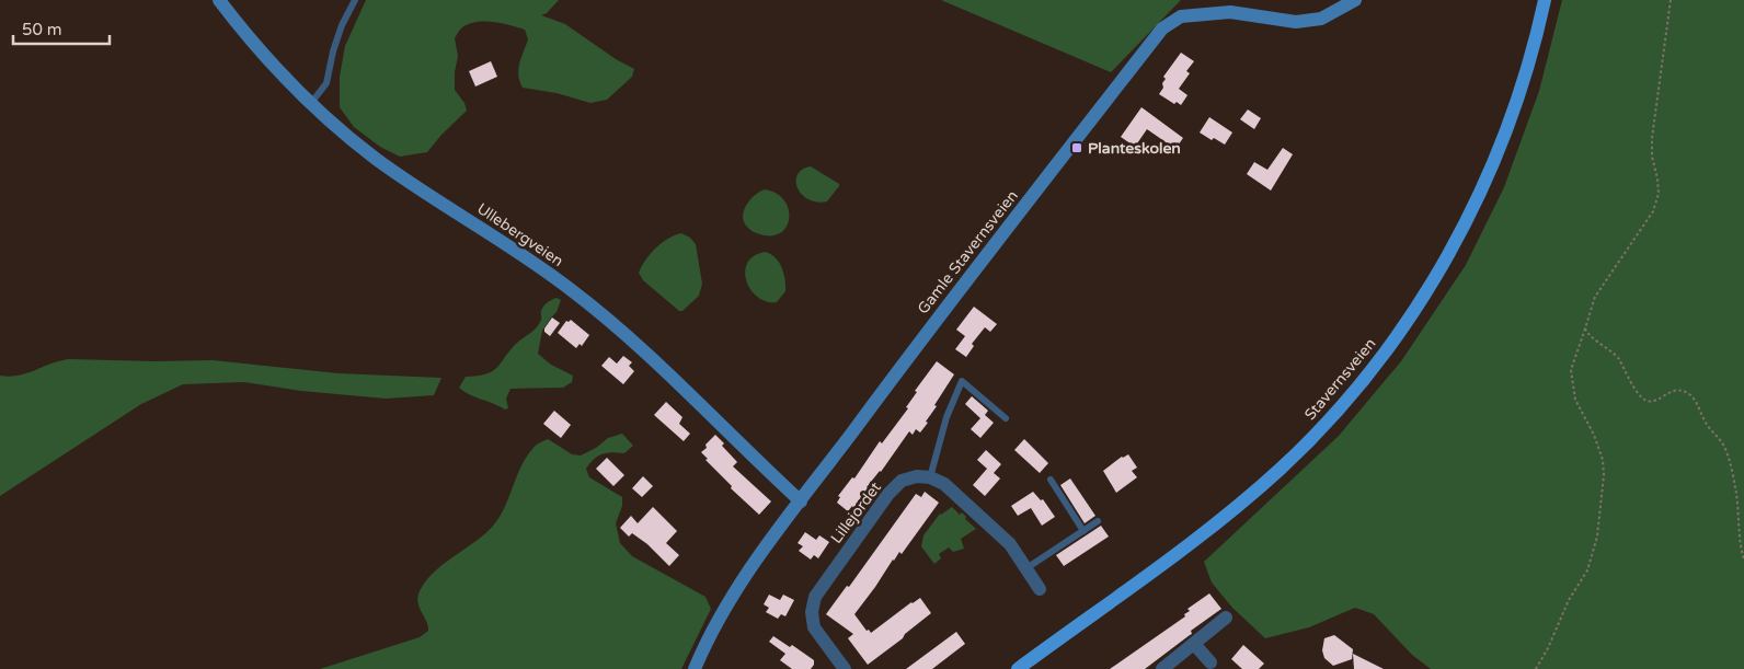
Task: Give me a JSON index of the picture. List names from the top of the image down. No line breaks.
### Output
{"streets":{"main road":["Stavernsveien"],"street":["Ullebergveien","Gamle Stavernsveien","Lillejordet"]},"crossings":[["Ullebergveien","Gamle Stavernsveien"]],"places":{"transit":["Planteskolen"]},"scale_bar":"50 m"}
